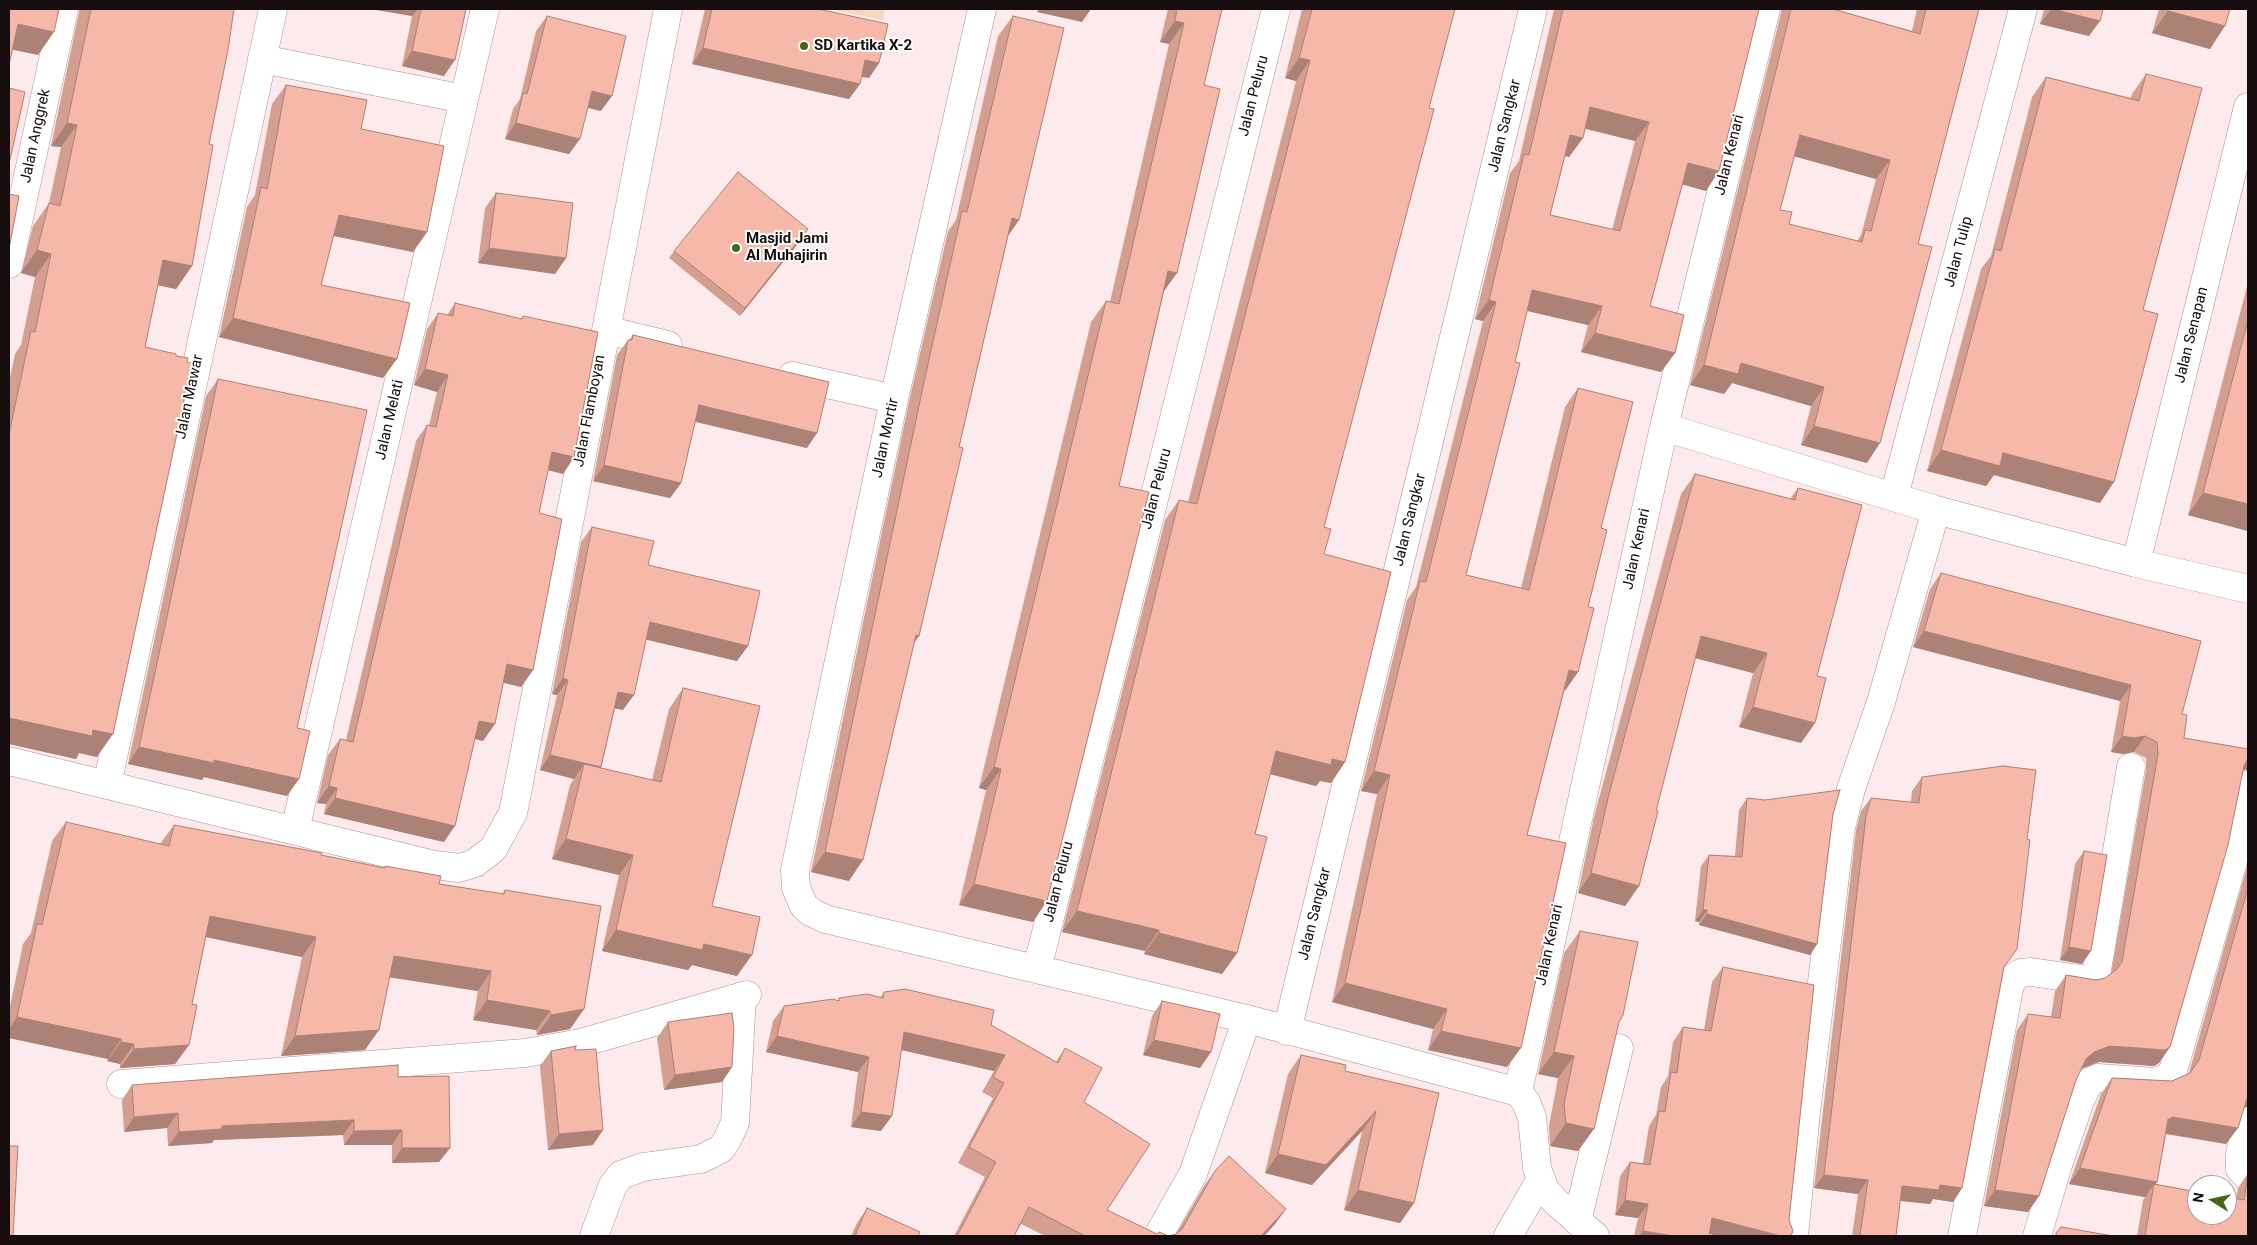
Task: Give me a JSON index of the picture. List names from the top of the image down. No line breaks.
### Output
{"streets":{"street":["Jalan Peluru","Jalan Sangkar","Jalan Anggrek","Jalan Kenari","Jalan Tulip","Jalan Senapan","Jalan Mawar","Jalan Flamboyan","Jalan Melati","Jalan Mortir"]},"crossings":[["Jalan Peluru","Jalan Mortir"],["Jalan Mawar","Jalan Flamboyan"],["Jalan Flamboyan","Jalan Melati"]],"places":["SD Kartika X-2","Masjid Jami Al Muhajirin"],"north":"left"}
